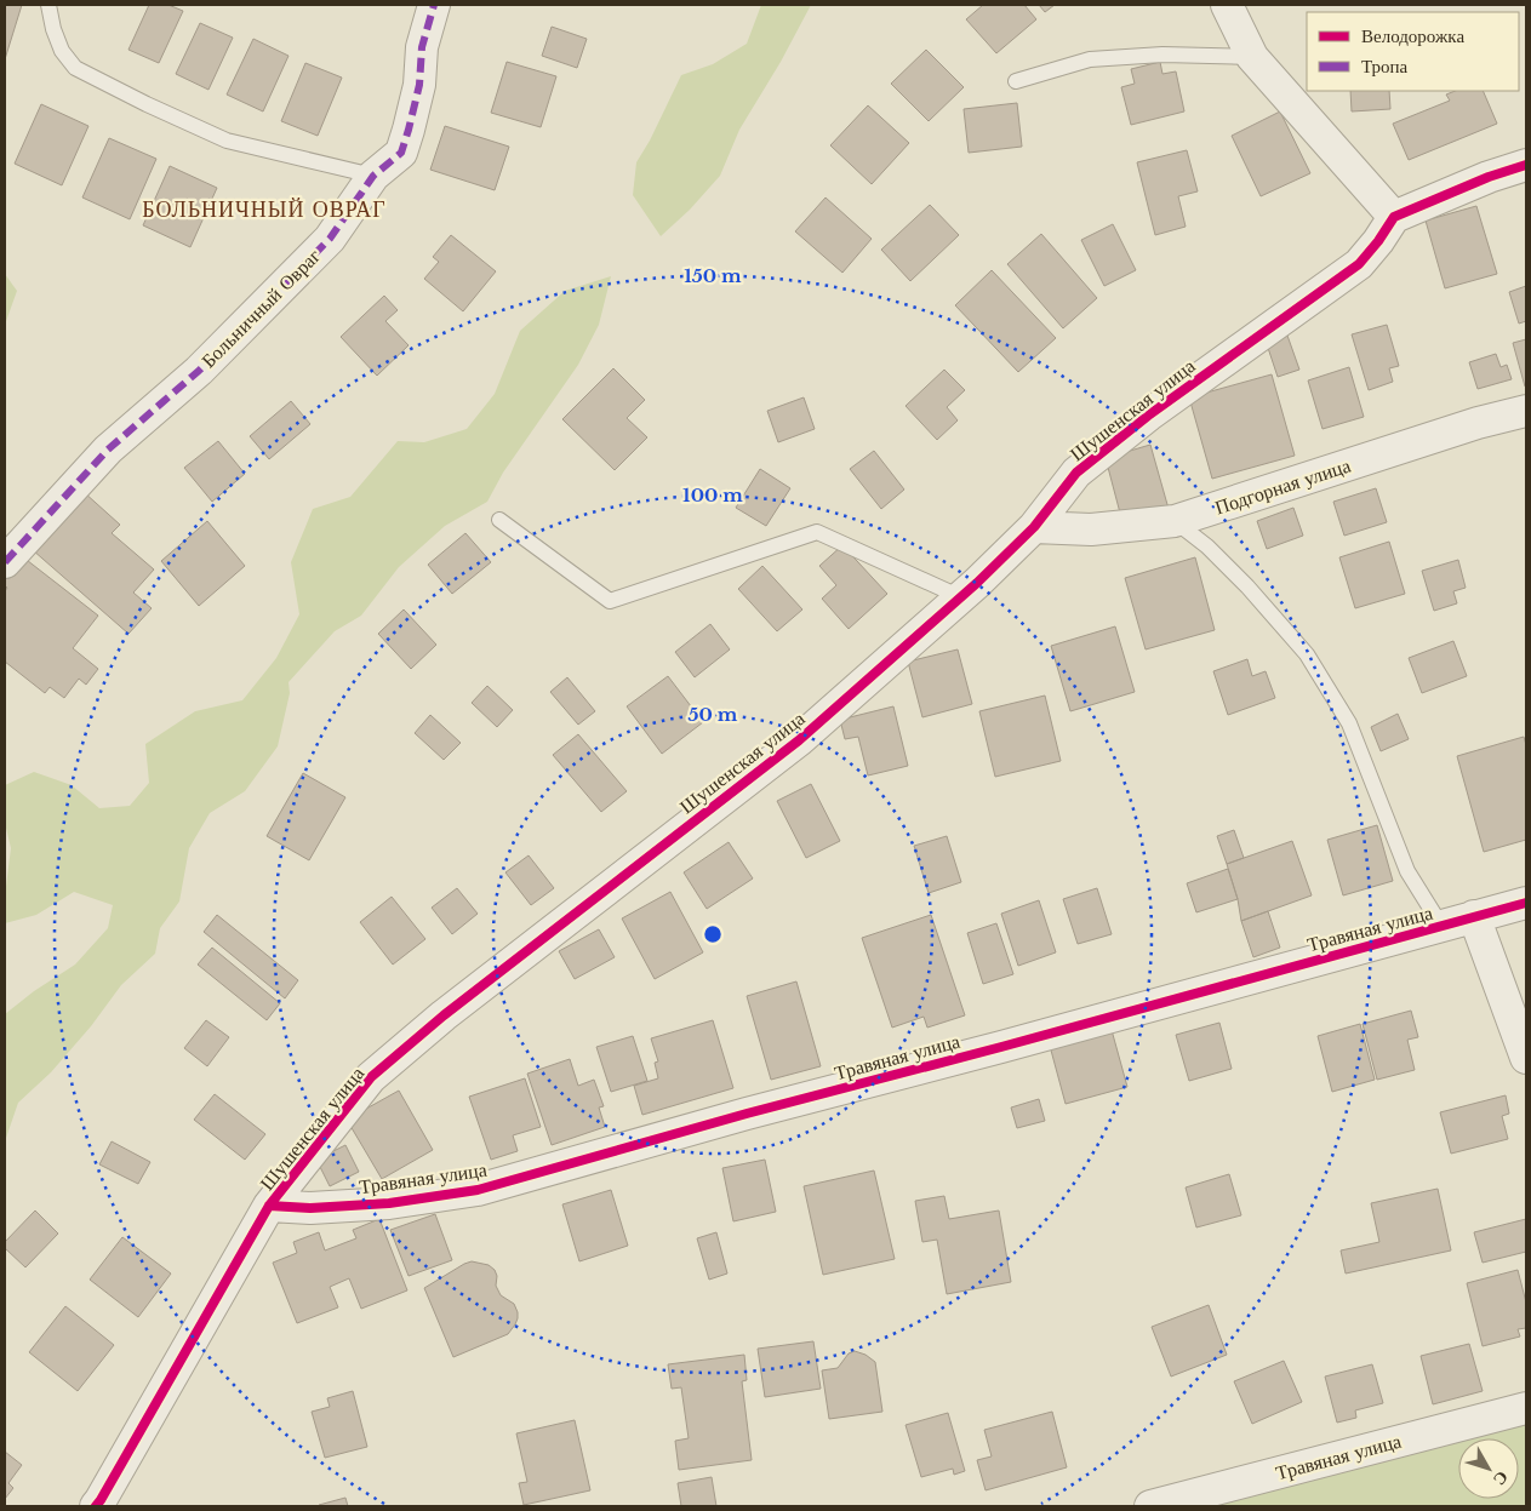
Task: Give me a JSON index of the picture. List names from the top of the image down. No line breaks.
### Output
{"streets":{"street":["Больничный Овраг","Шушенская улица","Подгорная улица","Травяная улица"]},"crossings":[["Шушенская улица","Подгорная улица"],["Шушенская улица","Травяная улица"]],"districts":["БОЛЬНИЧНЫЙ ОВРАГ"],"legend":["Велодорожка","Тропа"],"north":"bottom right","rings":["150 m","100 m","50 m"]}
